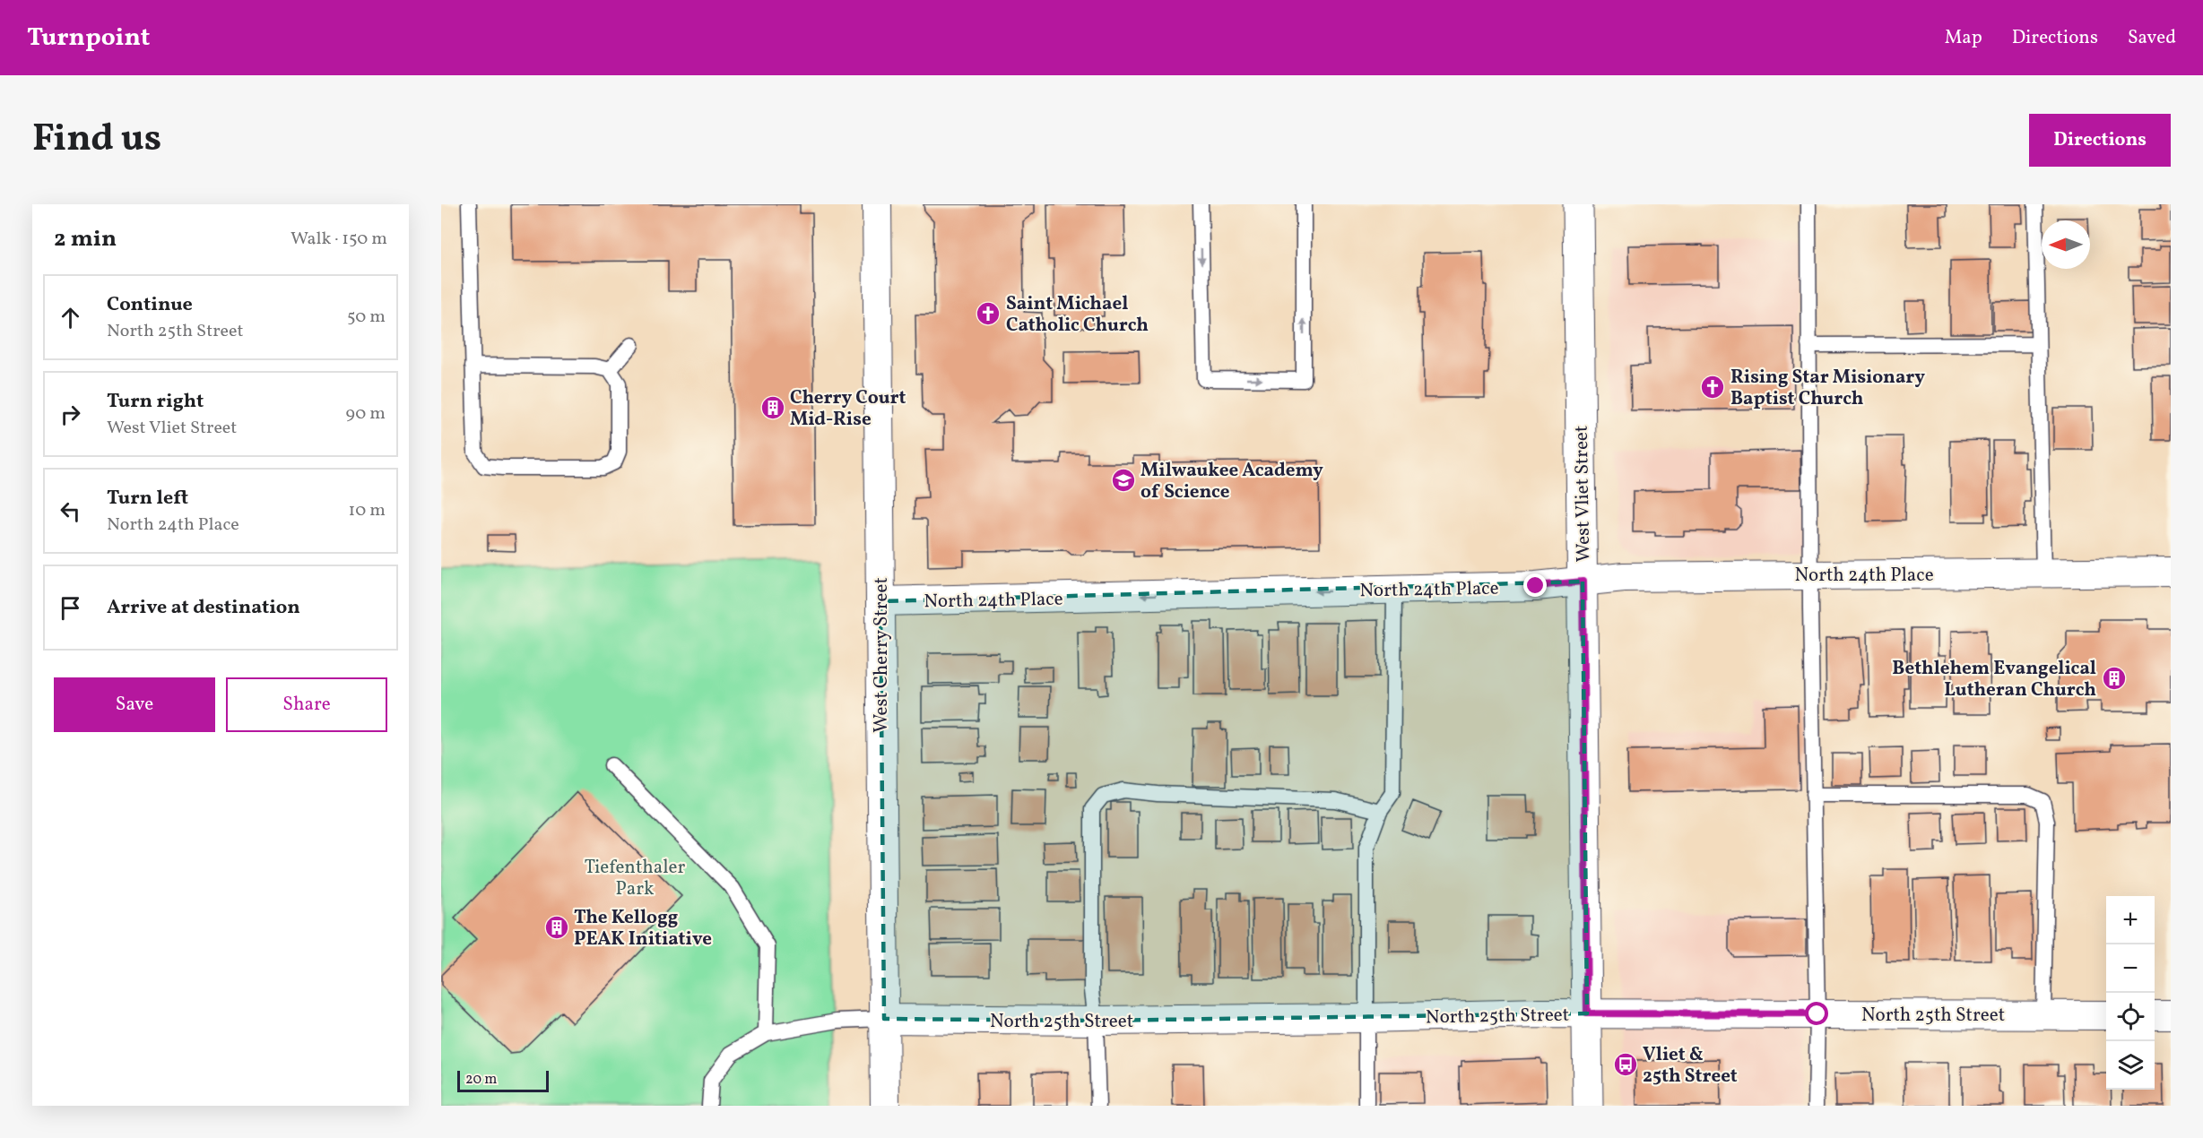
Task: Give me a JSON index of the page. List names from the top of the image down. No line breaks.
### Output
{"streets":{"street":["West Vliet Street","North 24th Place","West Cherry Street","North 25th Street"]},"crossings":[["West Vliet Street","North 24th Place"],["West Vliet Street","North 25th Street"],["North 24th Place","West Cherry Street"],["West Cherry Street","North 25th Street"]],"one_way":["North 24th Place"],"parks":["Tiefenthaler Park"],"places":{"church":["Saint Michael Catholic Church","Rising Star Misionary Baptist Church"],"building":["Cherry Court Mid-Rise","Bethlehem Evangelical Lutheran Church","The Kellogg PEAK Initiative"],"school or university":["Milwaukee Academy of Science"],"bus stop":["Vliet & 25th Street"]},"scale_bar":"20 m","north":"left","page":{"header":"Turnpoint","nav":["Map","Directions","Saved"],"title":"Find us","buttons":["Directions",["Save","Share"]],"heading":["2 min","Walk · 150 m"],"list":[["Continue","North 25th Street","50 m"],["Turn right","West Vliet Street","90 m"],["Turn left","North 24th Place","10 m"],"Arrive at destination"],"map_buttons":["+","−"],"scale":"20 m"}}
